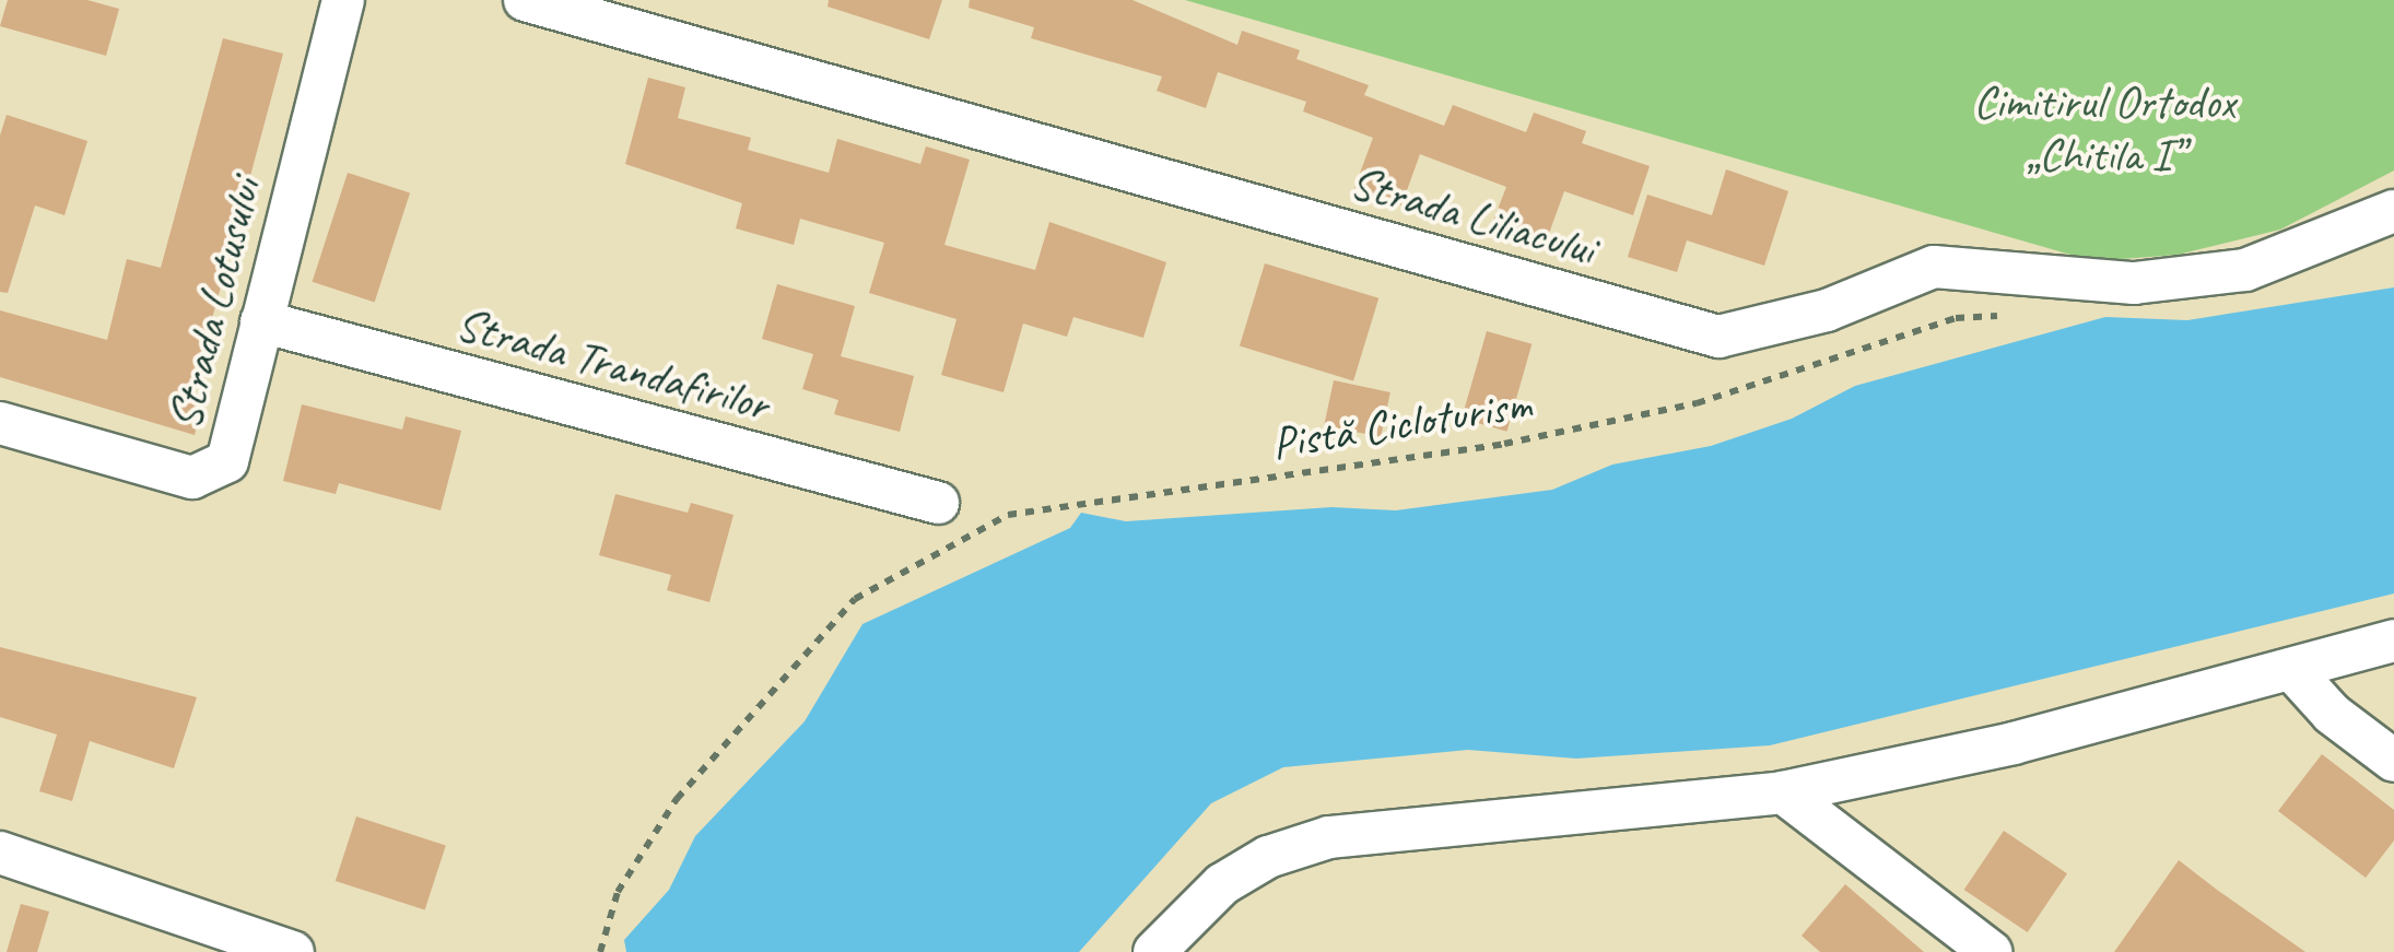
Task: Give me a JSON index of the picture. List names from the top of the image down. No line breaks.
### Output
{"streets":{"street":["Strada Liliacului","Strada Lotusului","Strada Trandafirilor"],"path":["Pistă Cicloturism"]},"crossings":[["Strada Lotusului","Strada Trandafirilor"]],"parks":["Cimitirul Ortodox „Chitila I”"]}
